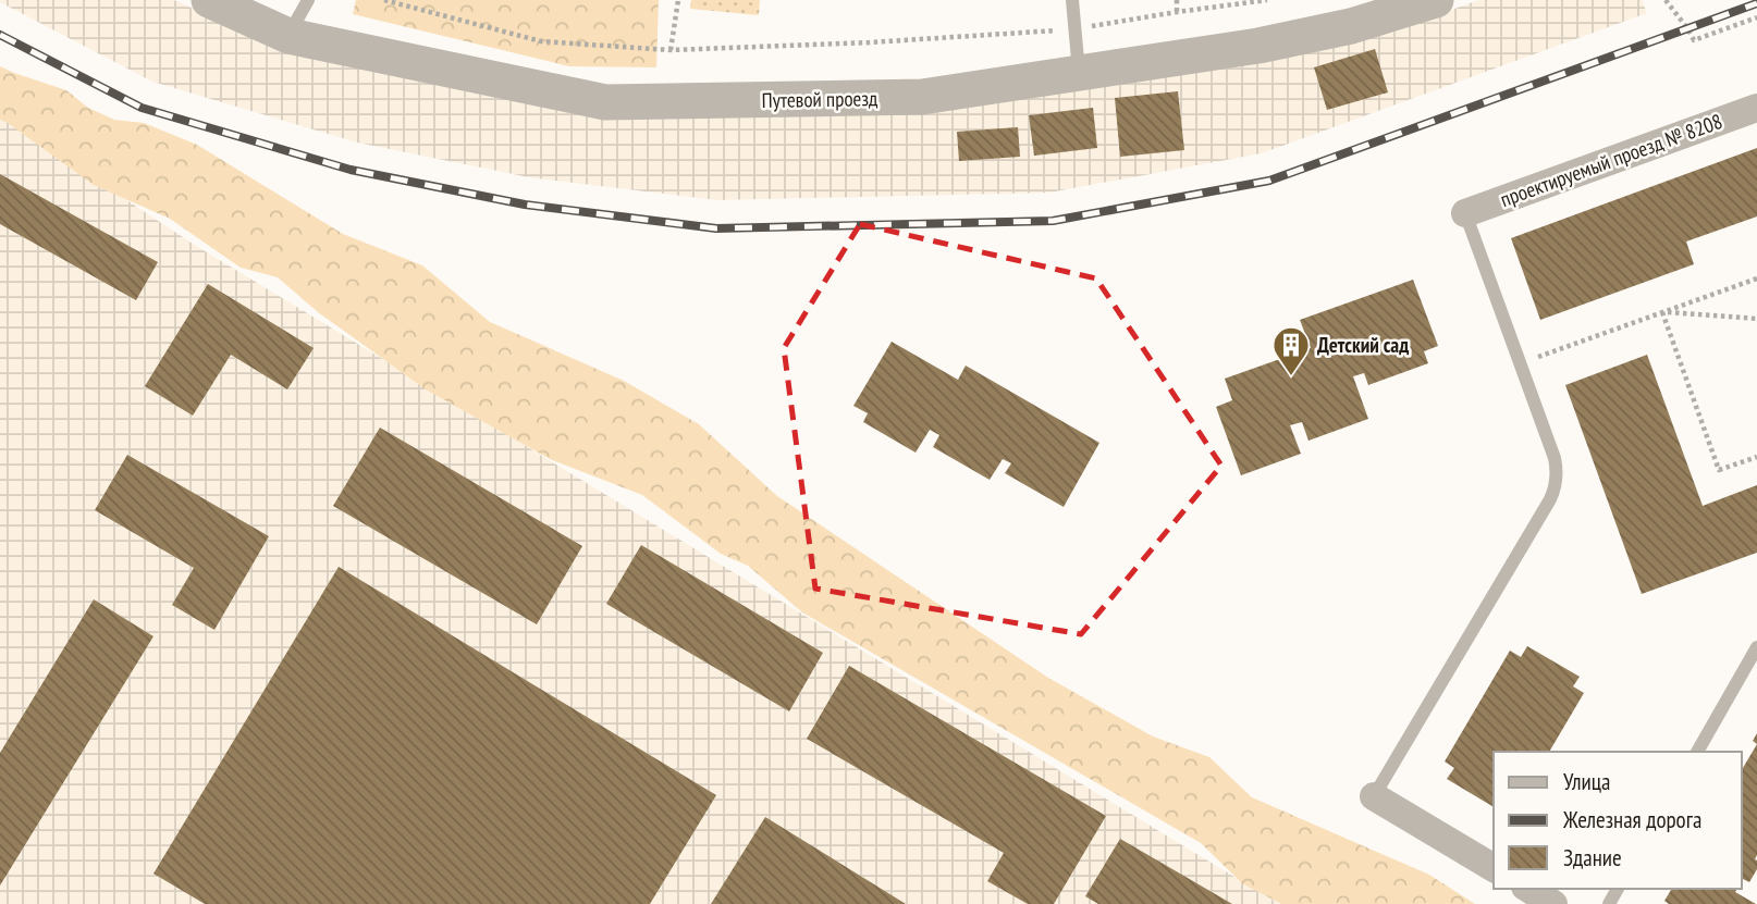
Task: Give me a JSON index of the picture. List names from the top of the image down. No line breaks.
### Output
{"streets":{"street":["Путевой проезд","проектируемый проезд № 8208"]},"places":{"building":["Детский сад"]},"legend":["Улица","Железная дорога","Здание"]}
